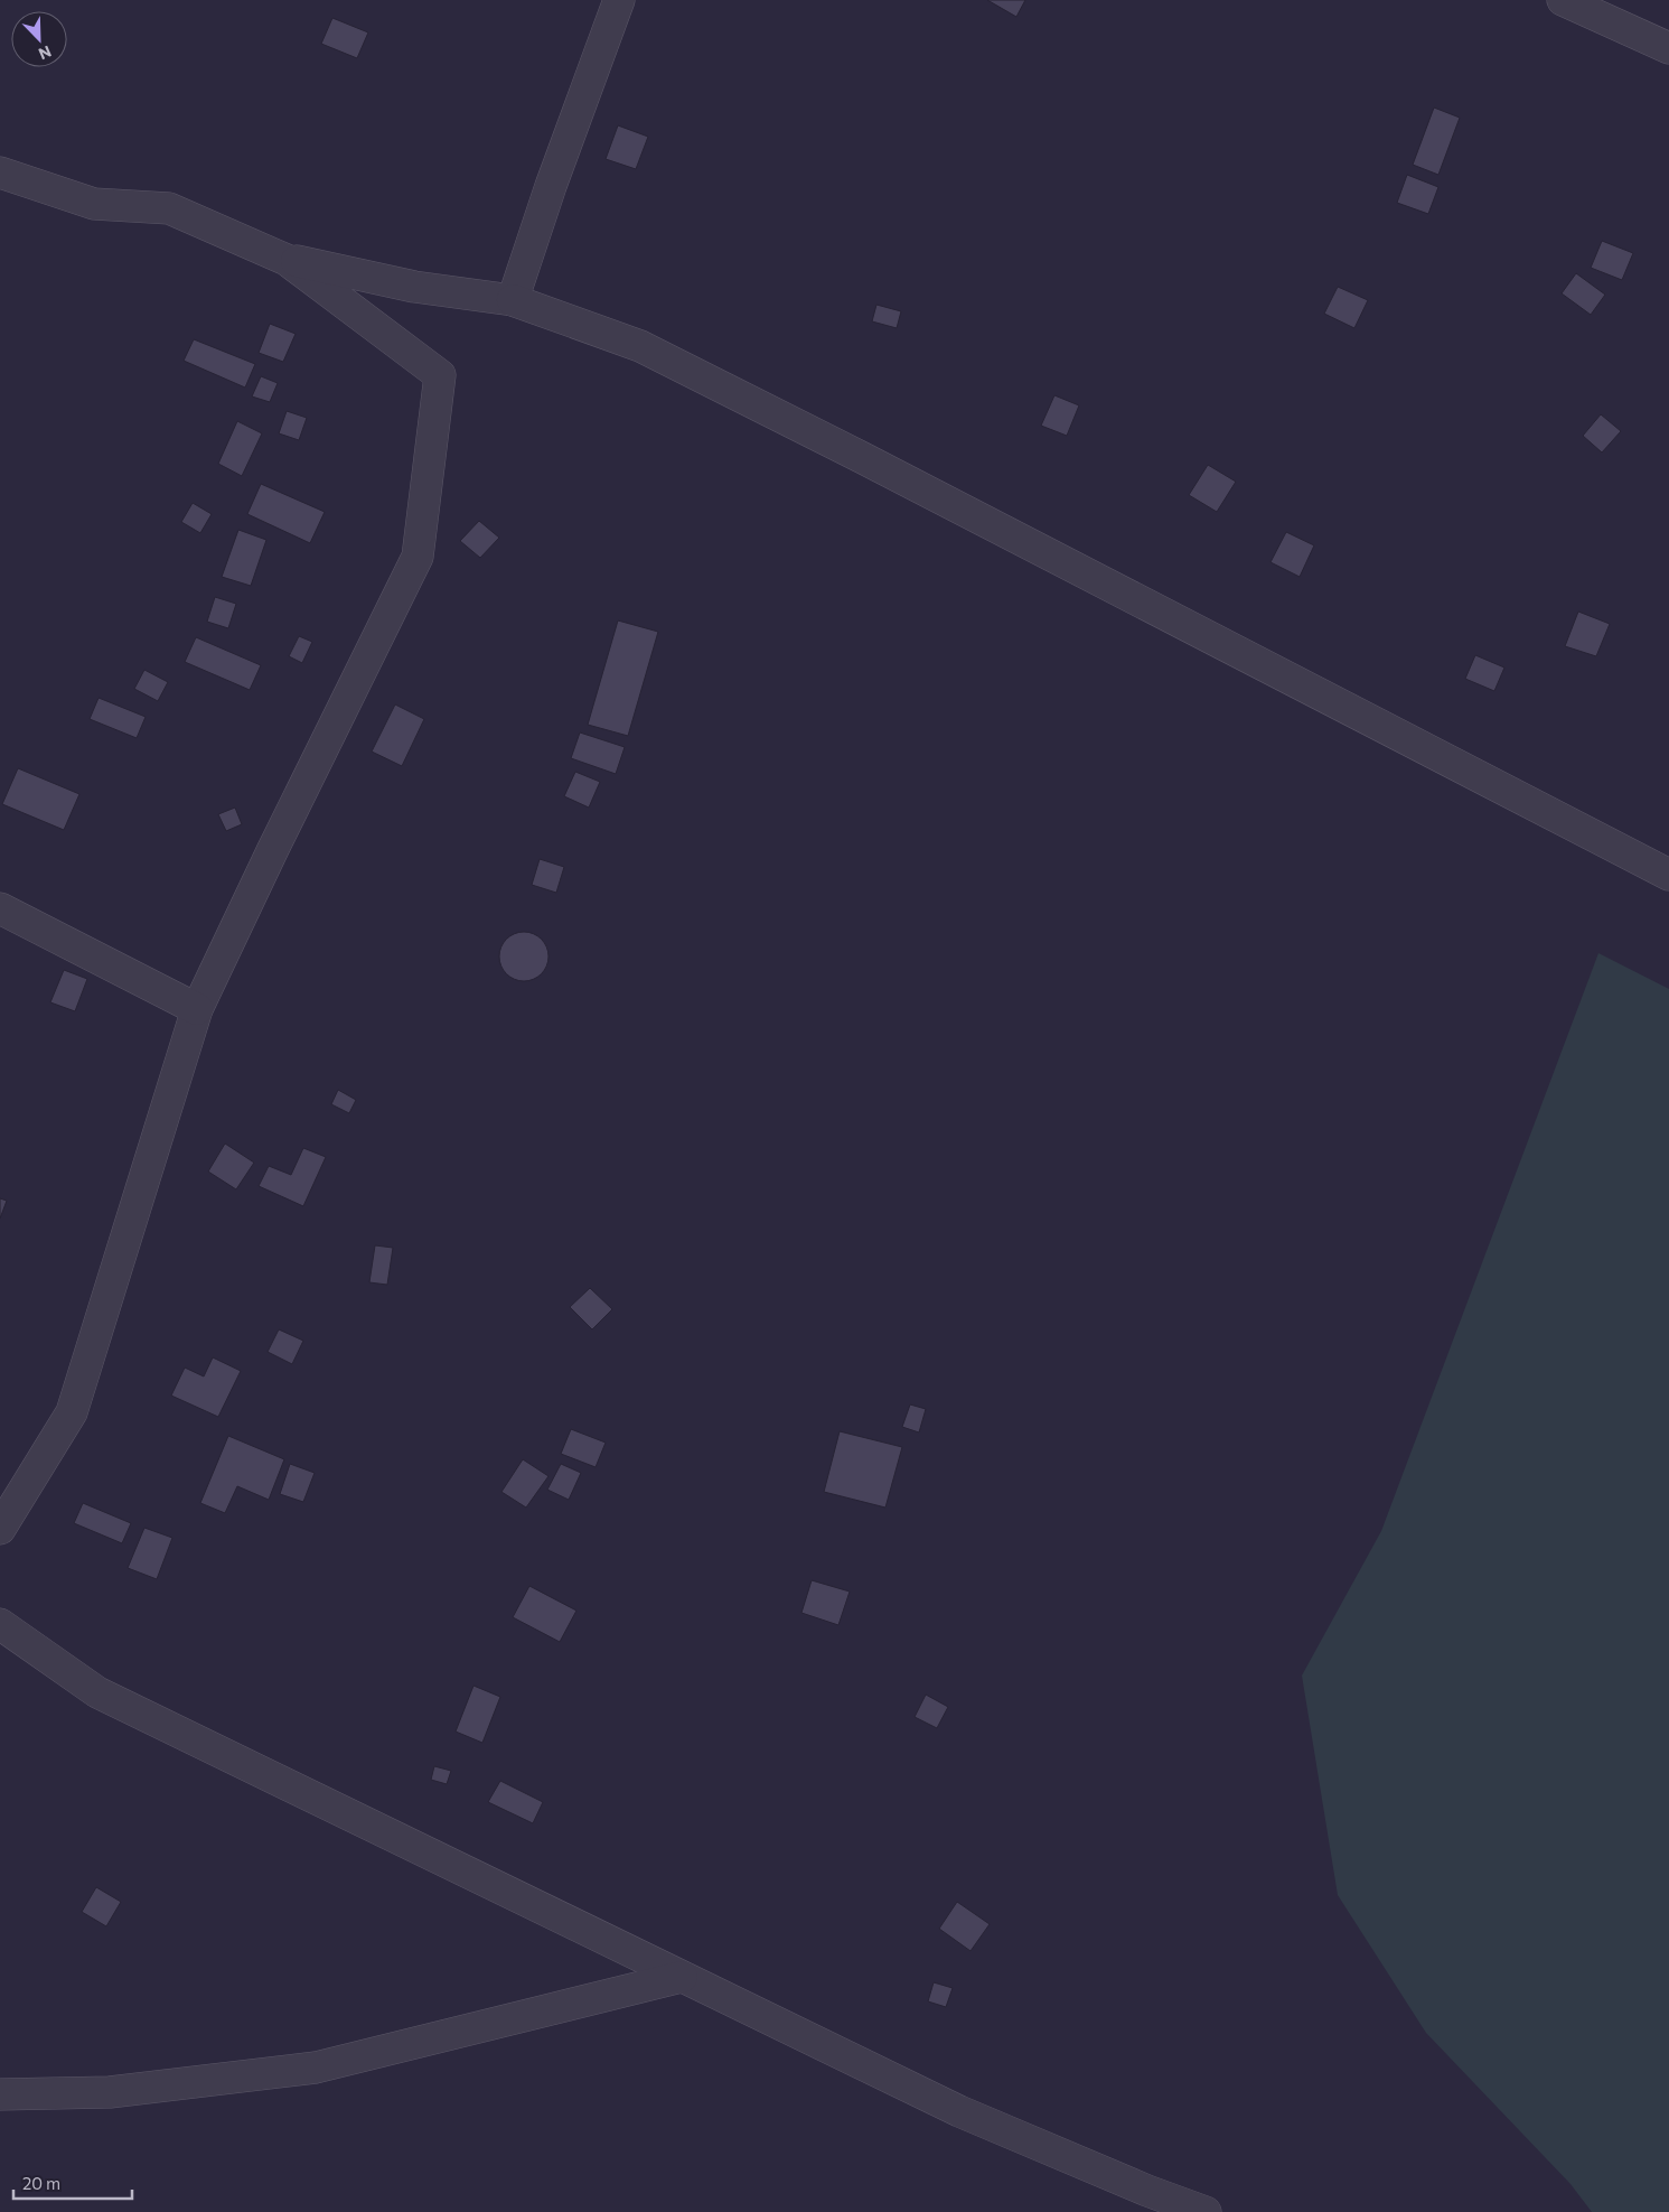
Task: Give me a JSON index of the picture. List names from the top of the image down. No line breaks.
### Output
{"scale_bar":"20 m","north":"bottom right"}
